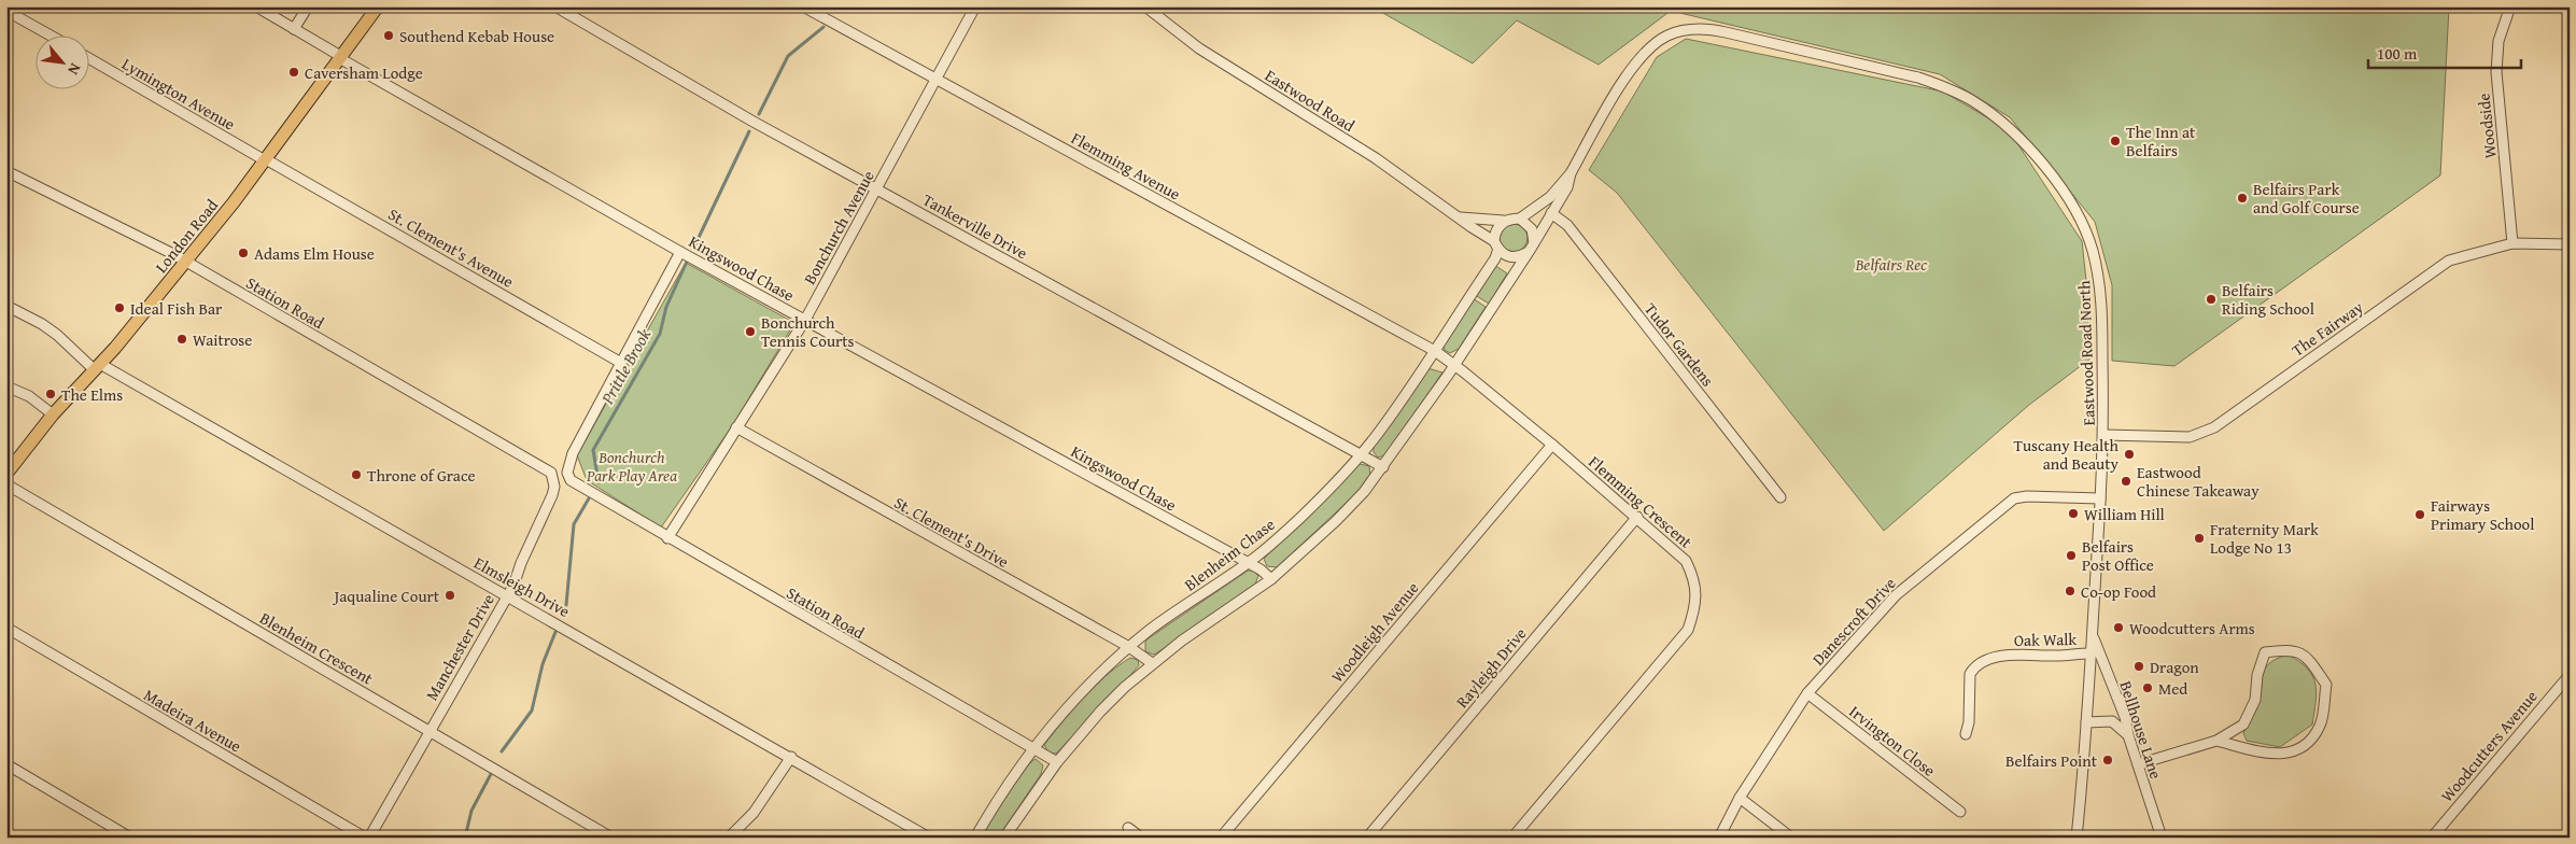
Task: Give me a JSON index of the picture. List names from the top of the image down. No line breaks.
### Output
{"streets":{"main road":["London Road"],"street":["Lymington Avenue","Eastwood Road","Woodside","Flemming Avenue","Tankerville Drive","Bonchurch Avenue","St. Clement's Avenue","Kingswood Chase","Station Road","The Fairway","Tudor Gardens","Eastwood Road North","Flemming Crescent","St. Clement's Drive","Blenheim Chase","Elmsleigh Drive","Danescroft Drive","Woodleigh Avenue","Oak Walk","Manchester Drive","Blenheim Crescent","Rayleigh Drive","Madeira Avenue","Bellhouse Lane","Irvington Close","Woodcutters Avenue"]},"crossings":[["Lymington Avenue","London Road"],["Lymington Avenue","St. Clement's Avenue"],["Eastwood Road","Blenheim Chase"],["Woodside","The Fairway"],["Flemming Avenue","Bonchurch Avenue"],["Flemming Avenue","Flemming Crescent"],["Flemming Avenue","Blenheim Chase"],["Tankerville Drive","Bonchurch Avenue"],["Tankerville Drive","Blenheim Chase"],["Bonchurch Avenue","Kingswood Chase"],["Bonchurch Avenue","Station Road"],["Bonchurch Avenue","St. Clement's Drive"],["London Road","St. Clement's Avenue"],["London Road","Kingswood Chase"],["London Road","Station Road"],["London Road","Elmsleigh Drive"],["St. Clement's Avenue","Station Road"],["Kingswood Chase","Blenheim Chase"],["Station Road","Blenheim Chase"],["Station Road","Manchester Drive"],["The Fairway","Eastwood Road North"],["Eastwood Road North","Danescroft Drive"],["Eastwood Road North","Oak Walk"],["Eastwood Road North","Bellhouse Lane"],["Flemming Crescent","Blenheim Chase"],["Flemming Crescent","Woodleigh Avenue"],["Flemming Crescent","Rayleigh Drive"],["St. Clement's Drive","Blenheim Chase"],["Elmsleigh Drive","Manchester Drive"],["Danescroft Drive","Irvington Close"],["Manchester Drive","Blenheim Crescent"]],"water":["Prittle Brook"],"parks":["Belfairs Rec","Bonchurch Park Play Area"],"places":["Southend Kebab House","Caversham Lodge","The Inn at Belfairs","Belfairs Park and Golf Course","Adams Elm House","Belfairs Riding School","Ideal Fish Bar","Bonchurch Tennis Courts","Waitrose","The Elms","Tuscany Health and Beauty","Throne of Grace","Eastwood Chinese Takeaway","William Hill","Fairways Primary School","Fraternity Mark Lodge No 13","Belfairs Post Office","Co-op Food","Jaqualine Court","Woodcutters Arms","Dragon","Med","Belfairs Point"],"scale_bar":"100 m","north":"bottom right"}
